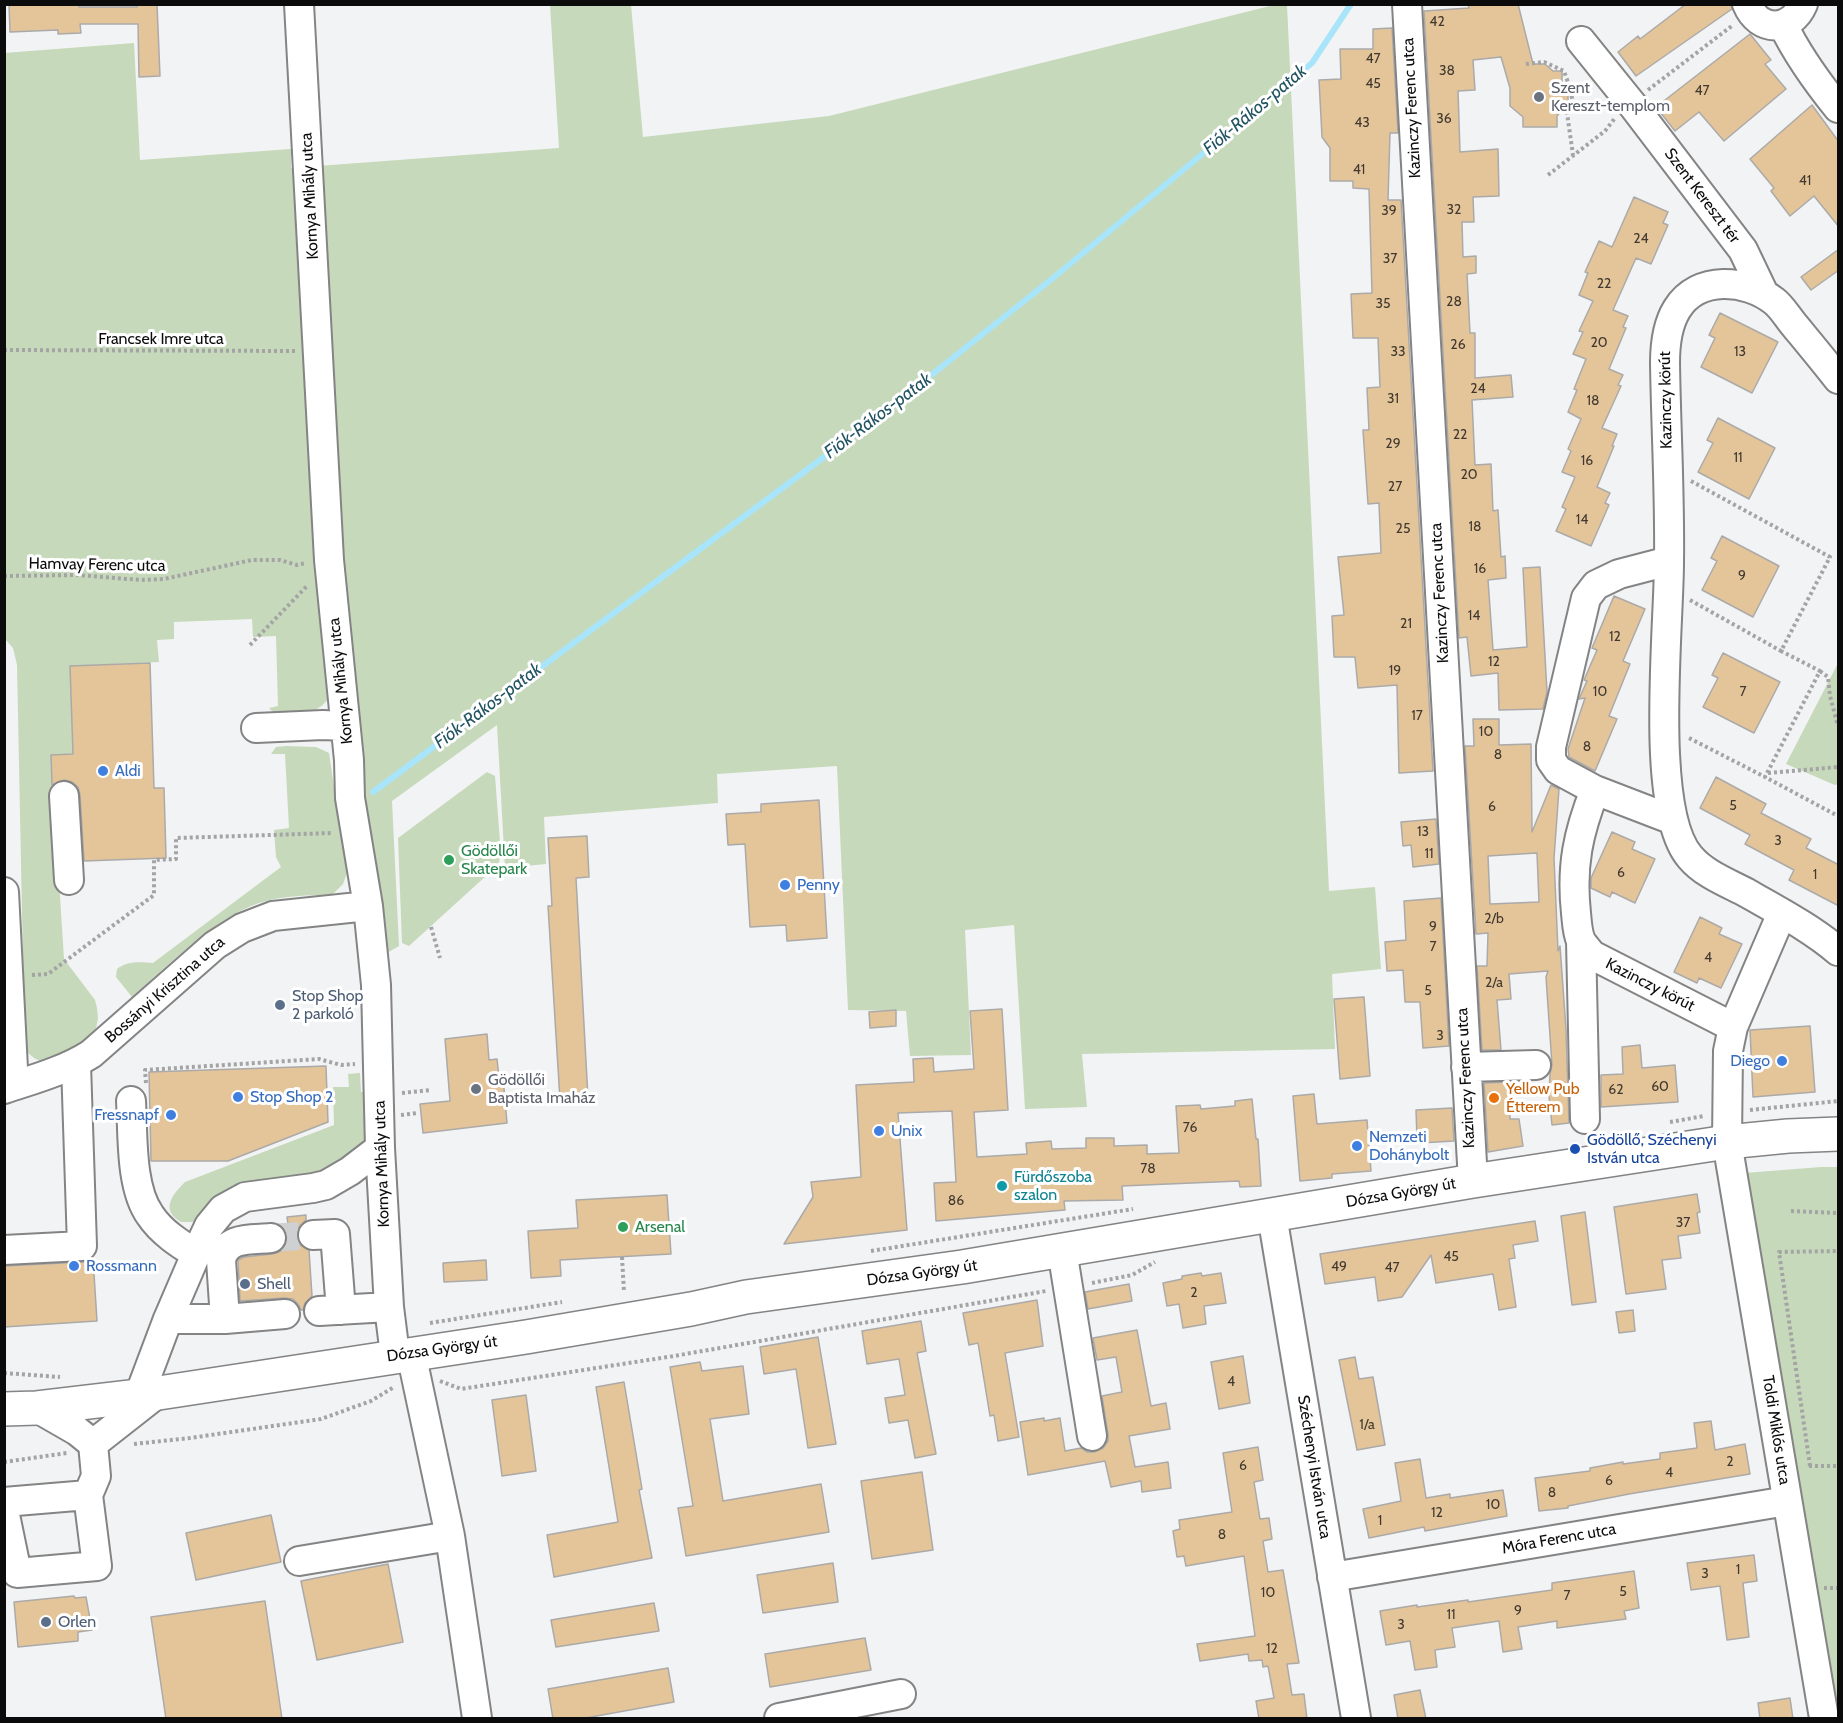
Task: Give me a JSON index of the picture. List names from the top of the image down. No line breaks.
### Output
{"streets":{"main road":["Dózsa György út"],"street":["Kazinczy Ferenc utca","Kornya Mihály utca","Szent Kereszt tér","Kazinczy körút","Bossányi Krisztina utca","Toldi Miklós utca","Széchenyi István utca","Móra Ferenc utca"],"path":["Francsek Imre utca","Hamvay Ferenc utca"]},"crossings":[["Kazinczy Ferenc utca","Dózsa György út"],["Kornya Mihály utca","Francsek Imre utca"],["Kornya Mihály utca","Hamvay Ferenc utca"],["Kornya Mihály utca","Bossányi Krisztina utca"],["Kornya Mihály utca","Dózsa György út"],["Szent Kereszt tér","Kazinczy körút"],["Dózsa György út","Toldi Miklós utca"],["Dózsa György út","Széchenyi István utca"],["Toldi Miklós utca","Móra Ferenc utca"],["Széchenyi István utca","Móra Ferenc utca"]],"water":["Fiók-Rákos-patak"],"places":["Szent Kereszt-templom","Aldi","Gödöllői Skatepark","Penny","Stop Shop 2 parkoló","Diego","Gödöllői Baptista Imaház","Stop Shop 2","Yellow Pub Étterem","Fressnapf","Unix","Nemzeti Dohánybolt","Gödöllő, Széchenyi István utca","Fürdőszoba szalon","Arsenal","Rossmann","Shell","Orlen"],"house_numbers":["42","47","38","45","47","36","43","41","41","32","39","24","37","22","28","35","20","26","33","13","24","31","18","22","29","11","16","20","27","14","18","25","16","9","14","21","12","12","19","10","7","17","10","8","8","5","6","13","3","11","6","1","2/b","9","7","4","2/a","5","3","60","62","76","78","86","37","45","49","47","2","4","1/a","2","6","4","6","8","10","12","1","8","1","3","5","10","7","9","11","3","12"]}
